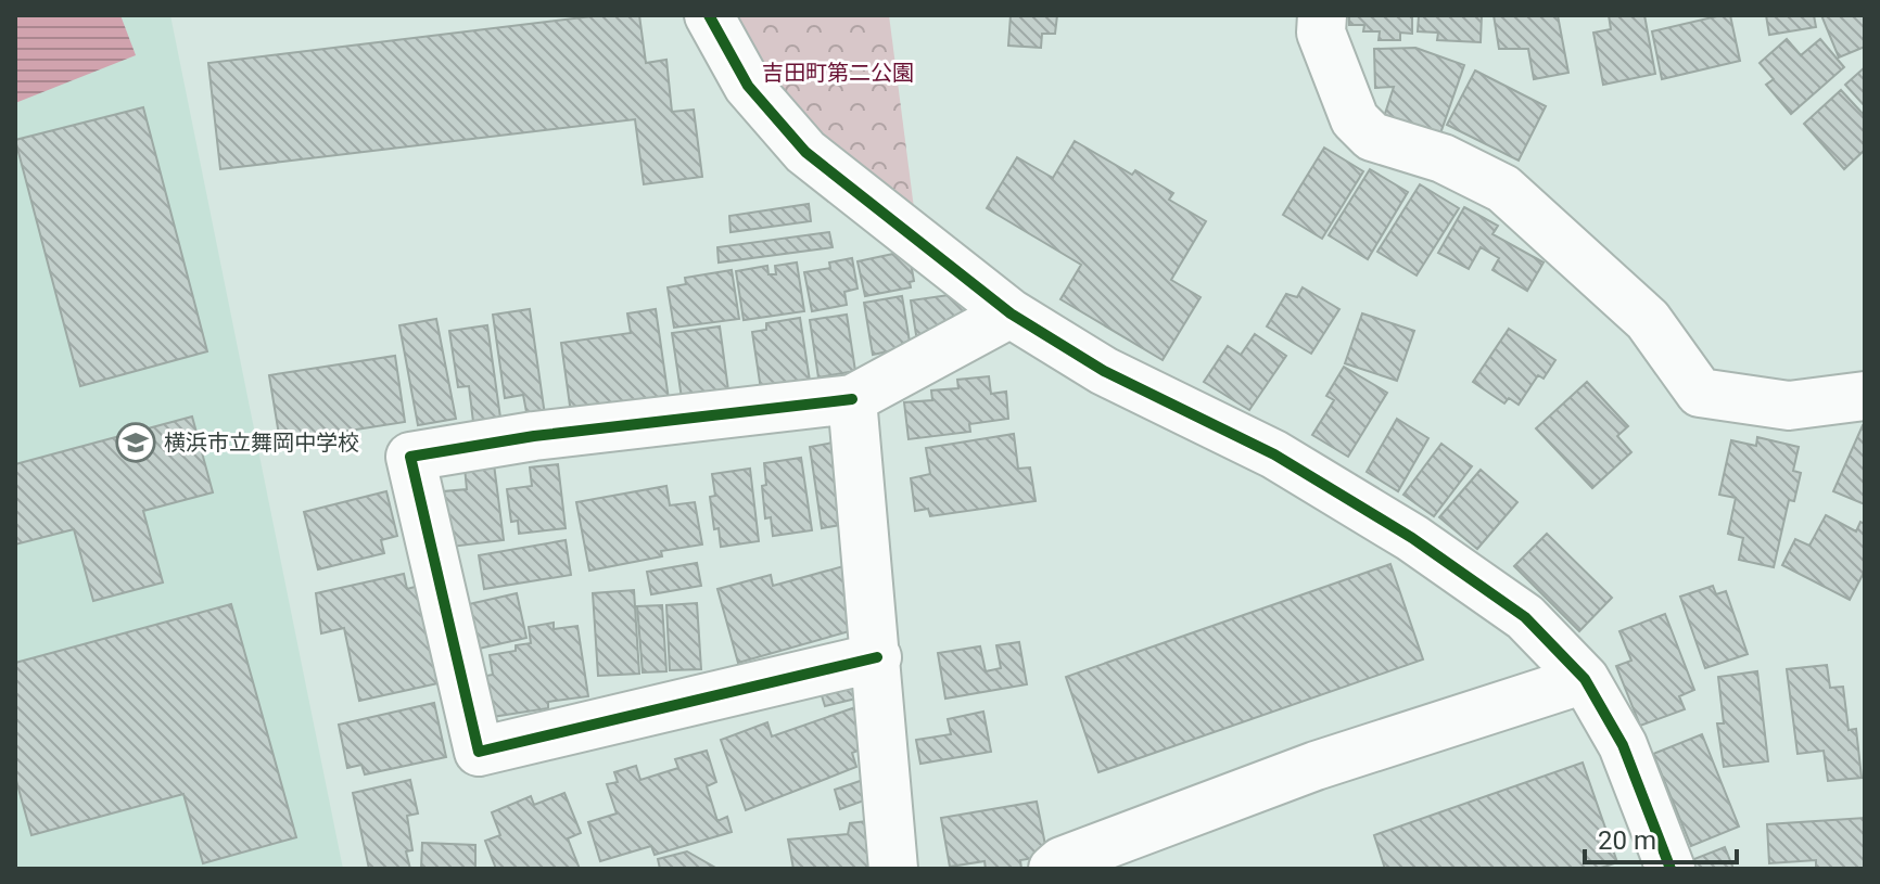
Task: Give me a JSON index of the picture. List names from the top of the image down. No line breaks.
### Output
{"parks":["吉田町第二公園"],"places":{"school or university":["横浜市立舞岡中学校"]},"scale_bar":"20 m"}
